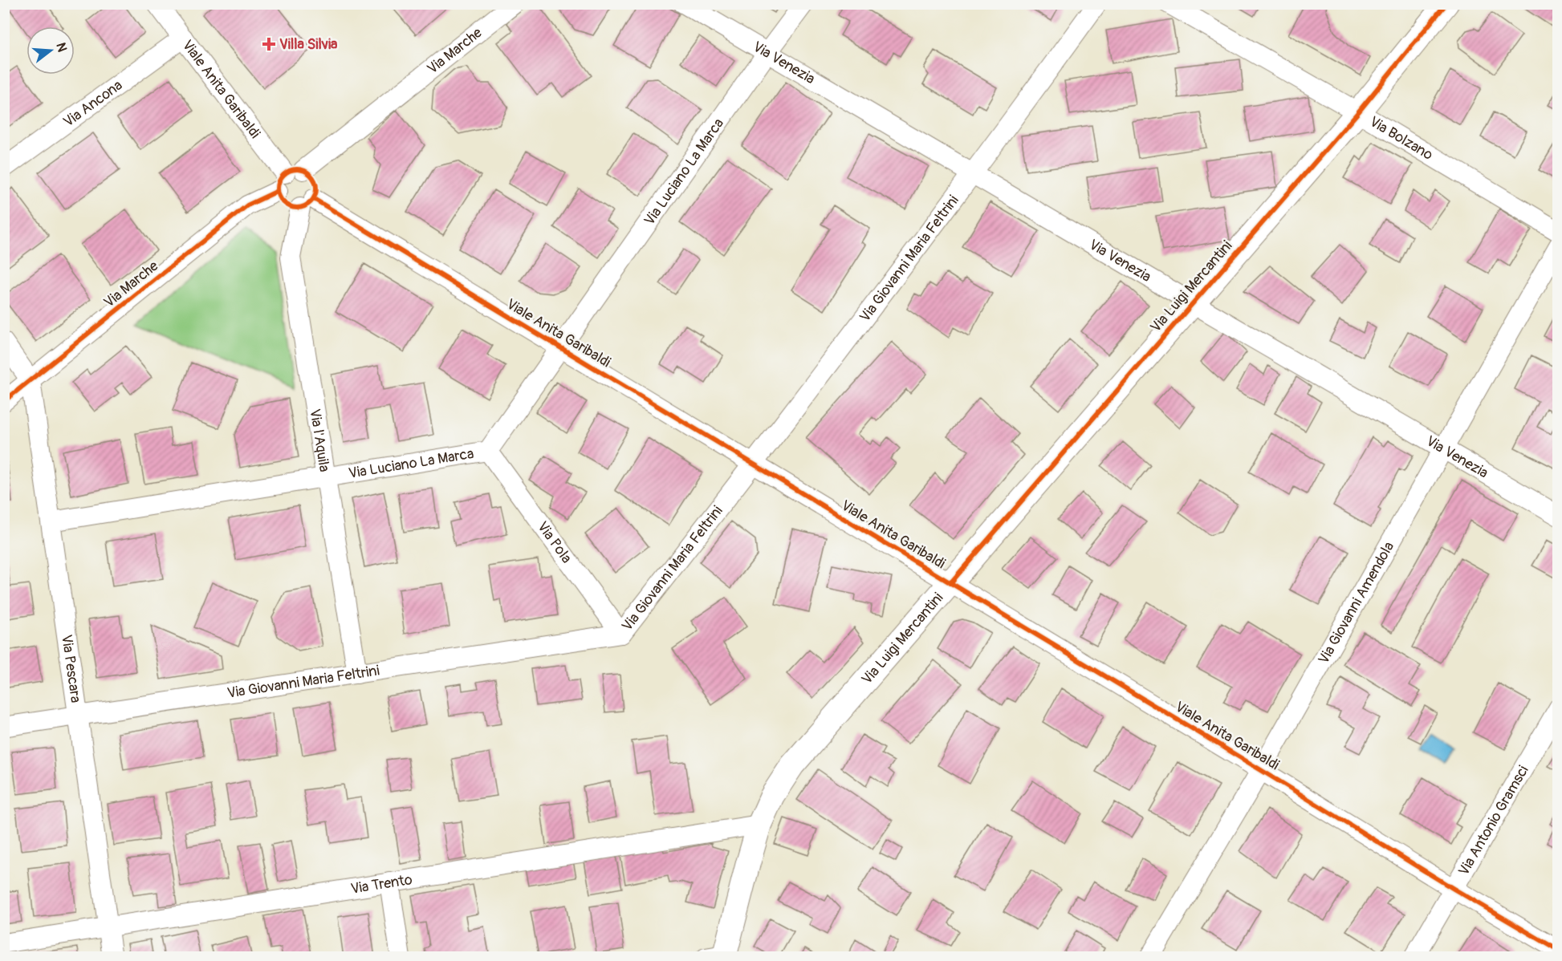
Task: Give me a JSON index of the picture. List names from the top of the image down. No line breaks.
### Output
{"streets":{"street":["Via Marche","Via Venezia","Viale Anita Garibaldi","Via Ancona","Via Bolzano","Via Luciano La Marca","Via Giovanni Maria Feltrini","Via Luigi Mercantini","Via l'Aquila","Via Pola","Via Giovanni Amendola","Via Pescara","Via Antonio Gramsci","Via Trento"]},"crossings":[["Via Marche","Viale Anita Garibaldi"],["Via Marche","Via l'Aquila"],["Via Marche","Via Pescara"],["Via Venezia","Via Luciano La Marca"],["Via Venezia","Via Giovanni Maria Feltrini"],["Via Venezia","Via Luigi Mercantini"],["Via Venezia","Via Giovanni Amendola"],["Viale Anita Garibaldi","Via Ancona"],["Viale Anita Garibaldi","Via Luciano La Marca"],["Viale Anita Garibaldi","Via Giovanni Maria Feltrini"],["Viale Anita Garibaldi","Via Luigi Mercantini"],["Viale Anita Garibaldi","Via l'Aquila"],["Viale Anita Garibaldi","Via Giovanni Amendola"],["Viale Anita Garibaldi","Via Antonio Gramsci"],["Via Bolzano","Via Luigi Mercantini"],["Via Luciano La Marca","Via l'Aquila"],["Via Luciano La Marca","Via Pola"],["Via Luciano La Marca","Via Pescara"],["Via Giovanni Maria Feltrini","Via l'Aquila"],["Via Giovanni Maria Feltrini","Via Pola"],["Via Giovanni Maria Feltrini","Via Pescara"],["Via Luigi Mercantini","Via Trento"],["Via Pescara","Via Trento"]],"places":{"health":["Villa Silvia"]},"north":"right"}
